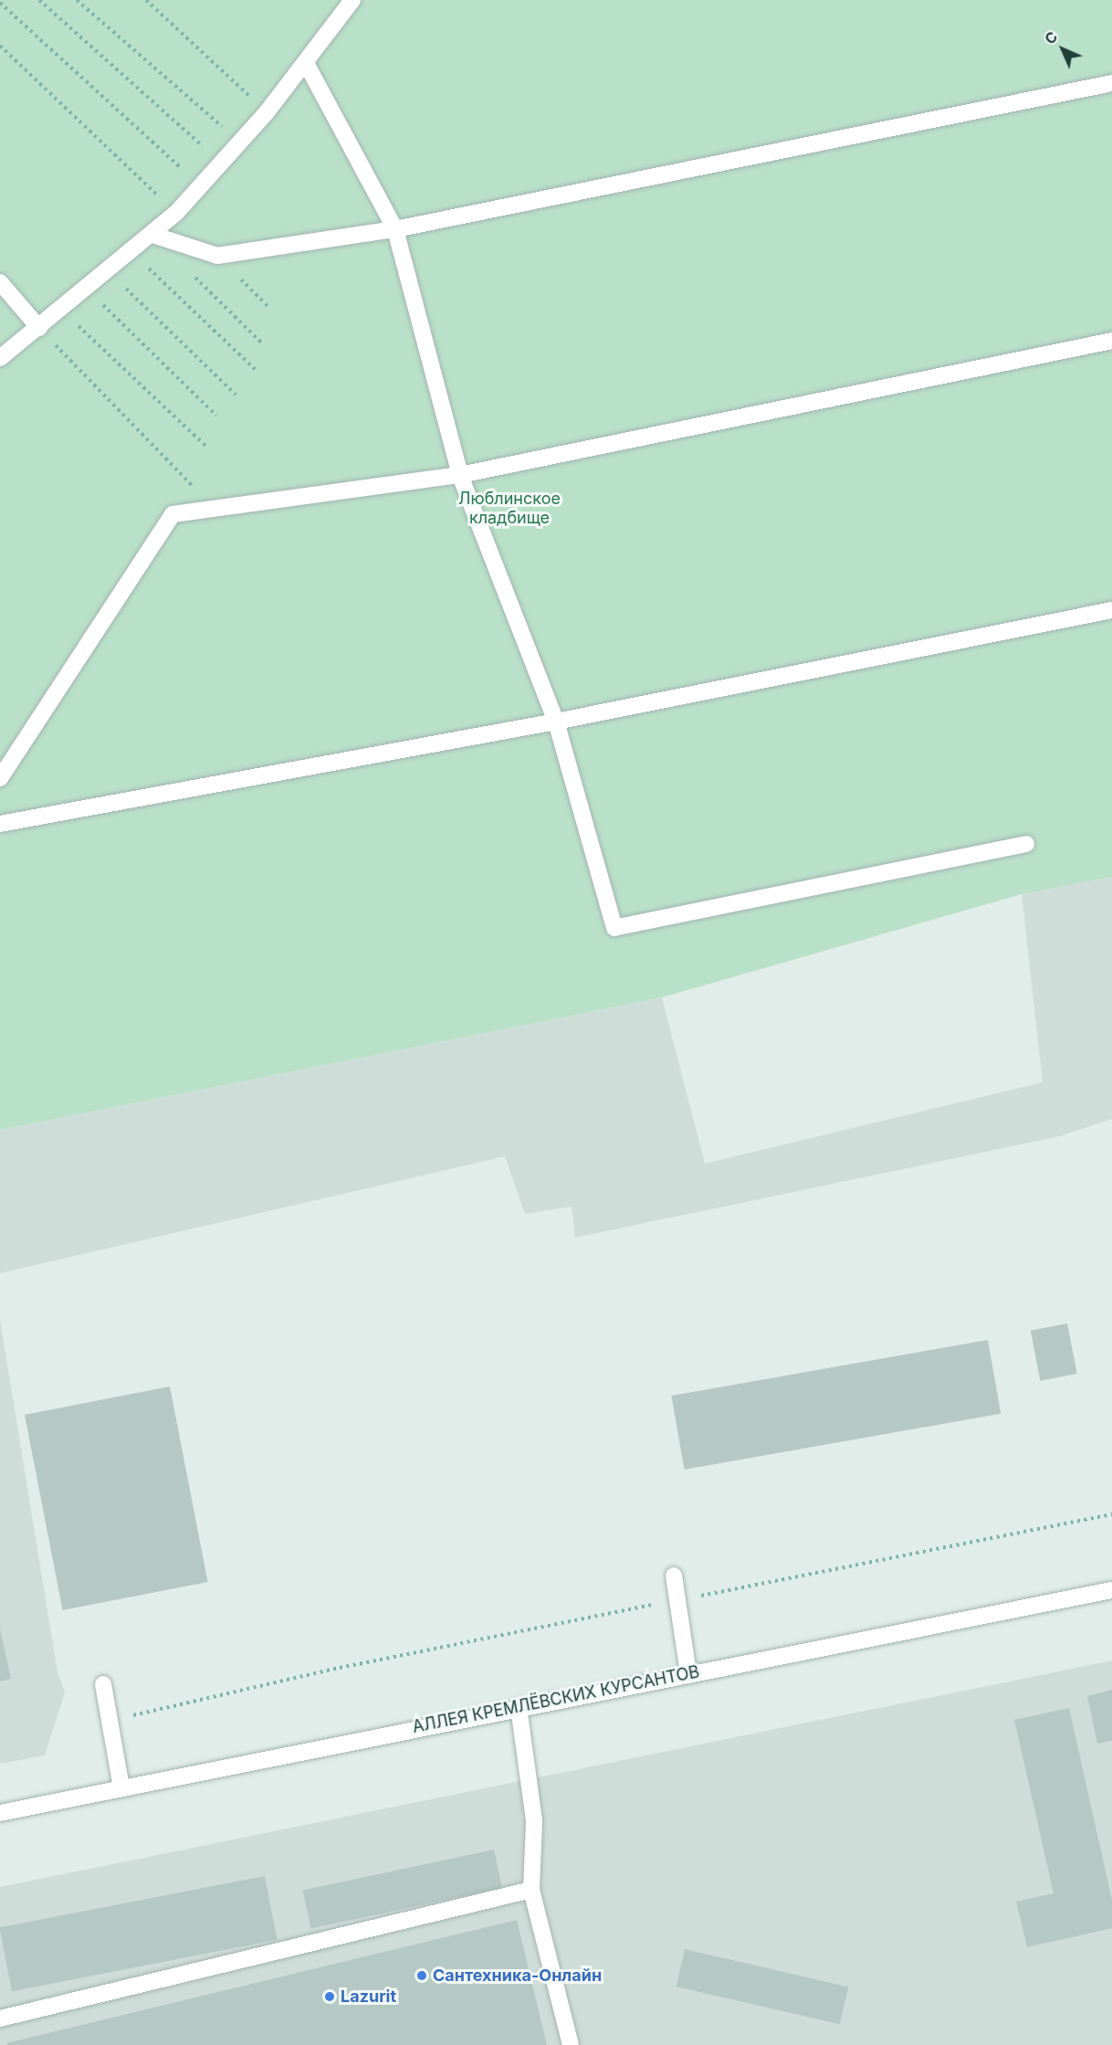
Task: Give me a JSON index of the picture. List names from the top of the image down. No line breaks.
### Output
{"streets":{"main road":["АЛЛЕЯ КРЕМЛЁВСКИХ КУРСАНТОВ"]},"parks":["Люблинское кладбище"],"places":["Сантехника-Онлайн","Lazurit"],"north":"top left"}
